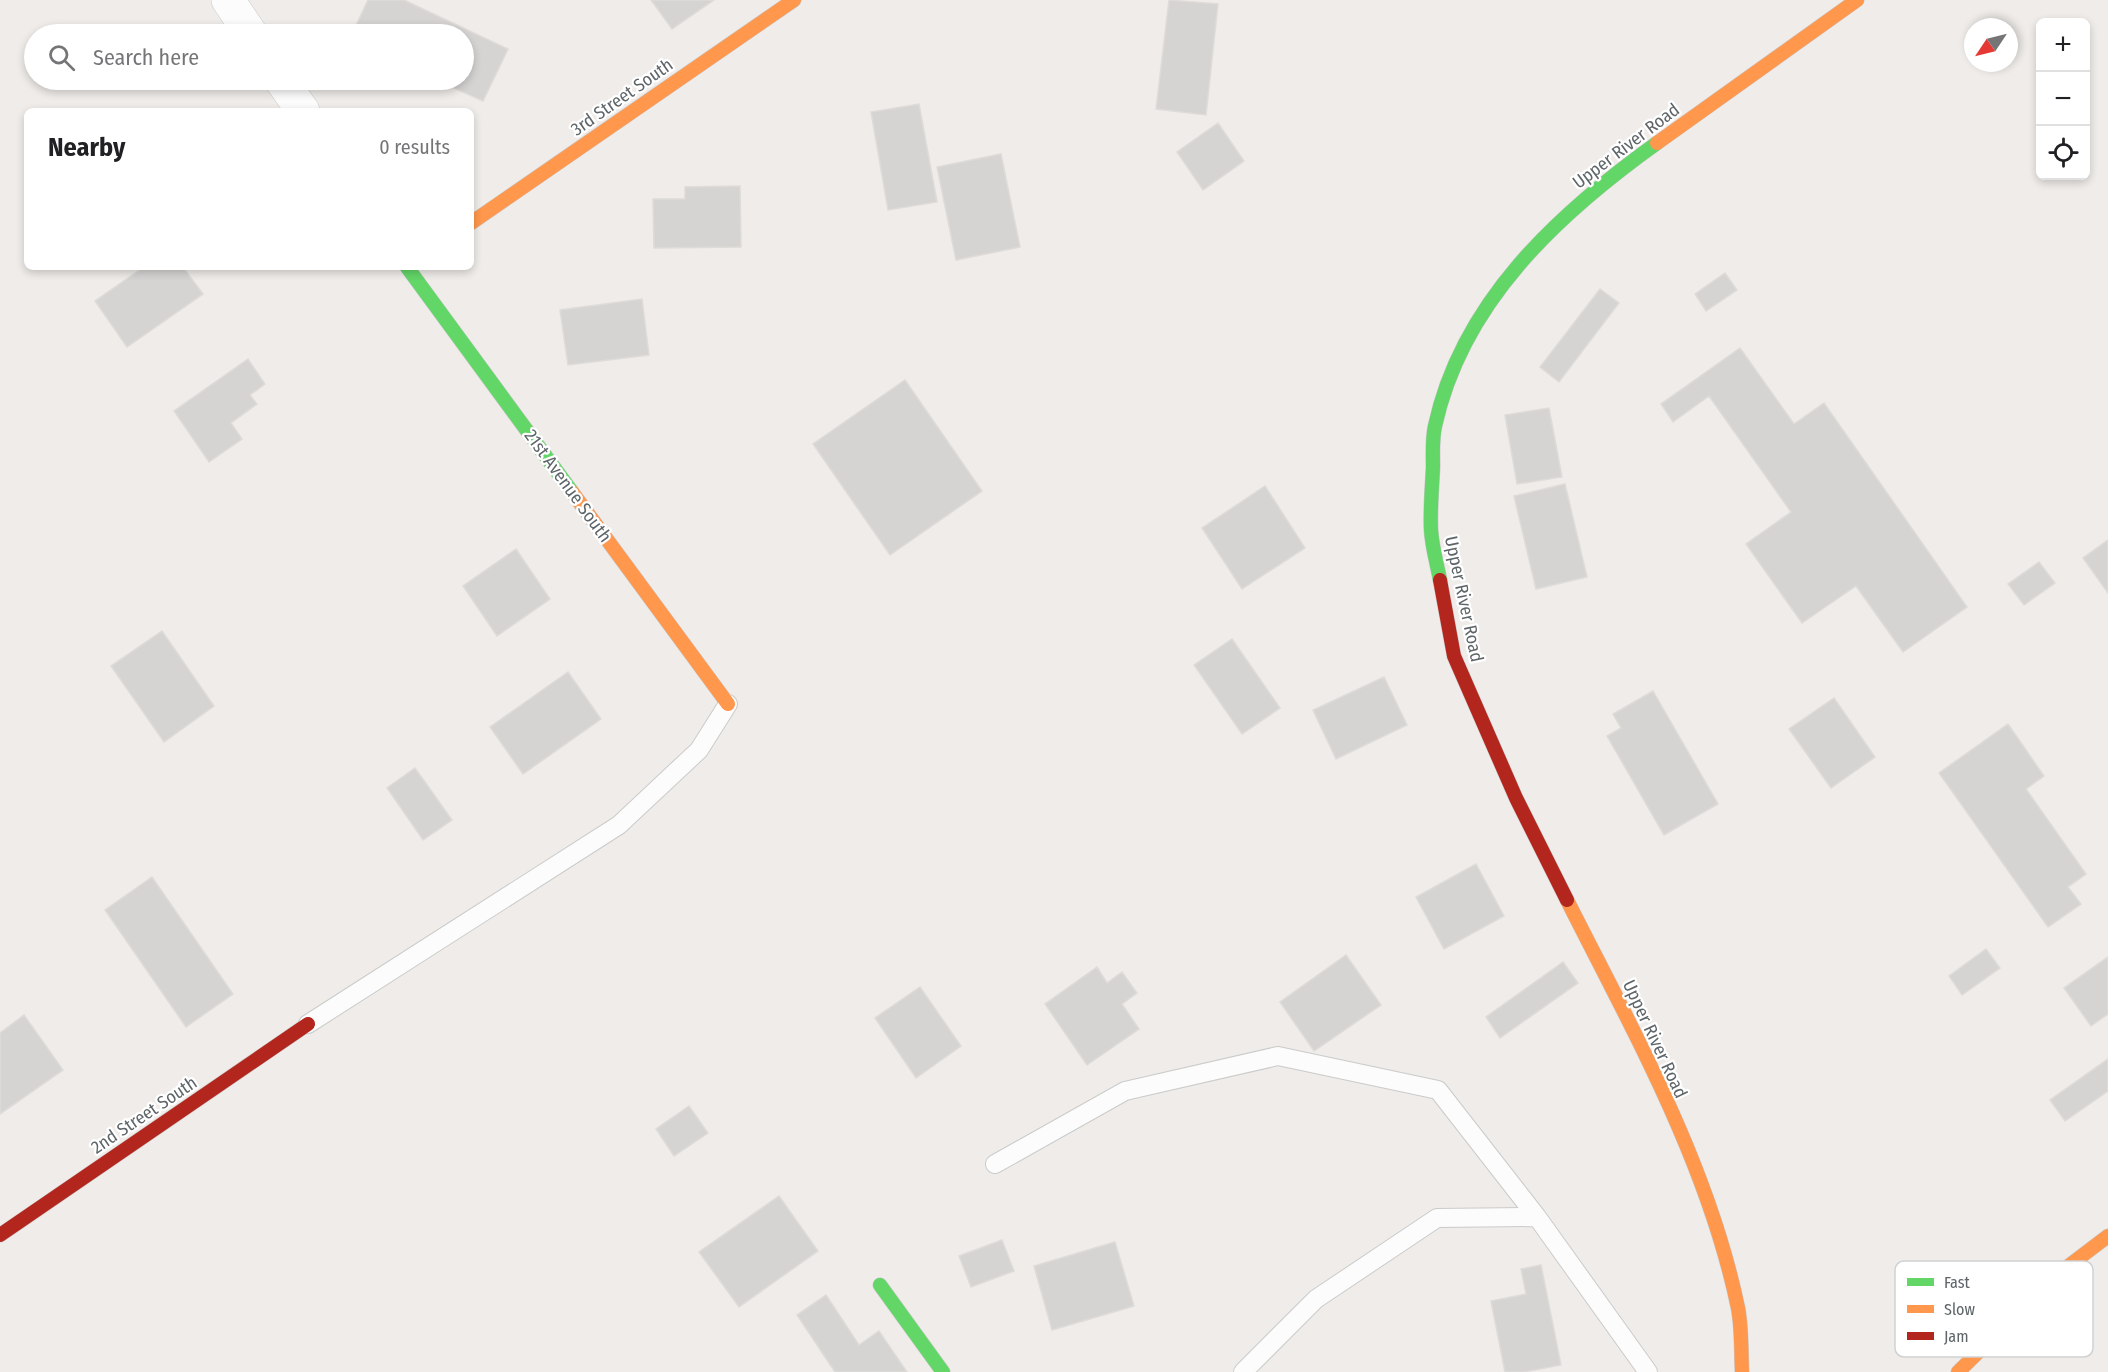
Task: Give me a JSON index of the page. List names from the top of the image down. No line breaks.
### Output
{"streets":{"street":["3rd Street South","Upper River Road","21st Avenue South","2nd Street South"]},"legend":["Fast","Slow","Jam"],"north":"bottom left","page":{"map_buttons":["+","−"],"search":"Search here","heading":["Nearby","0 results"]}}
